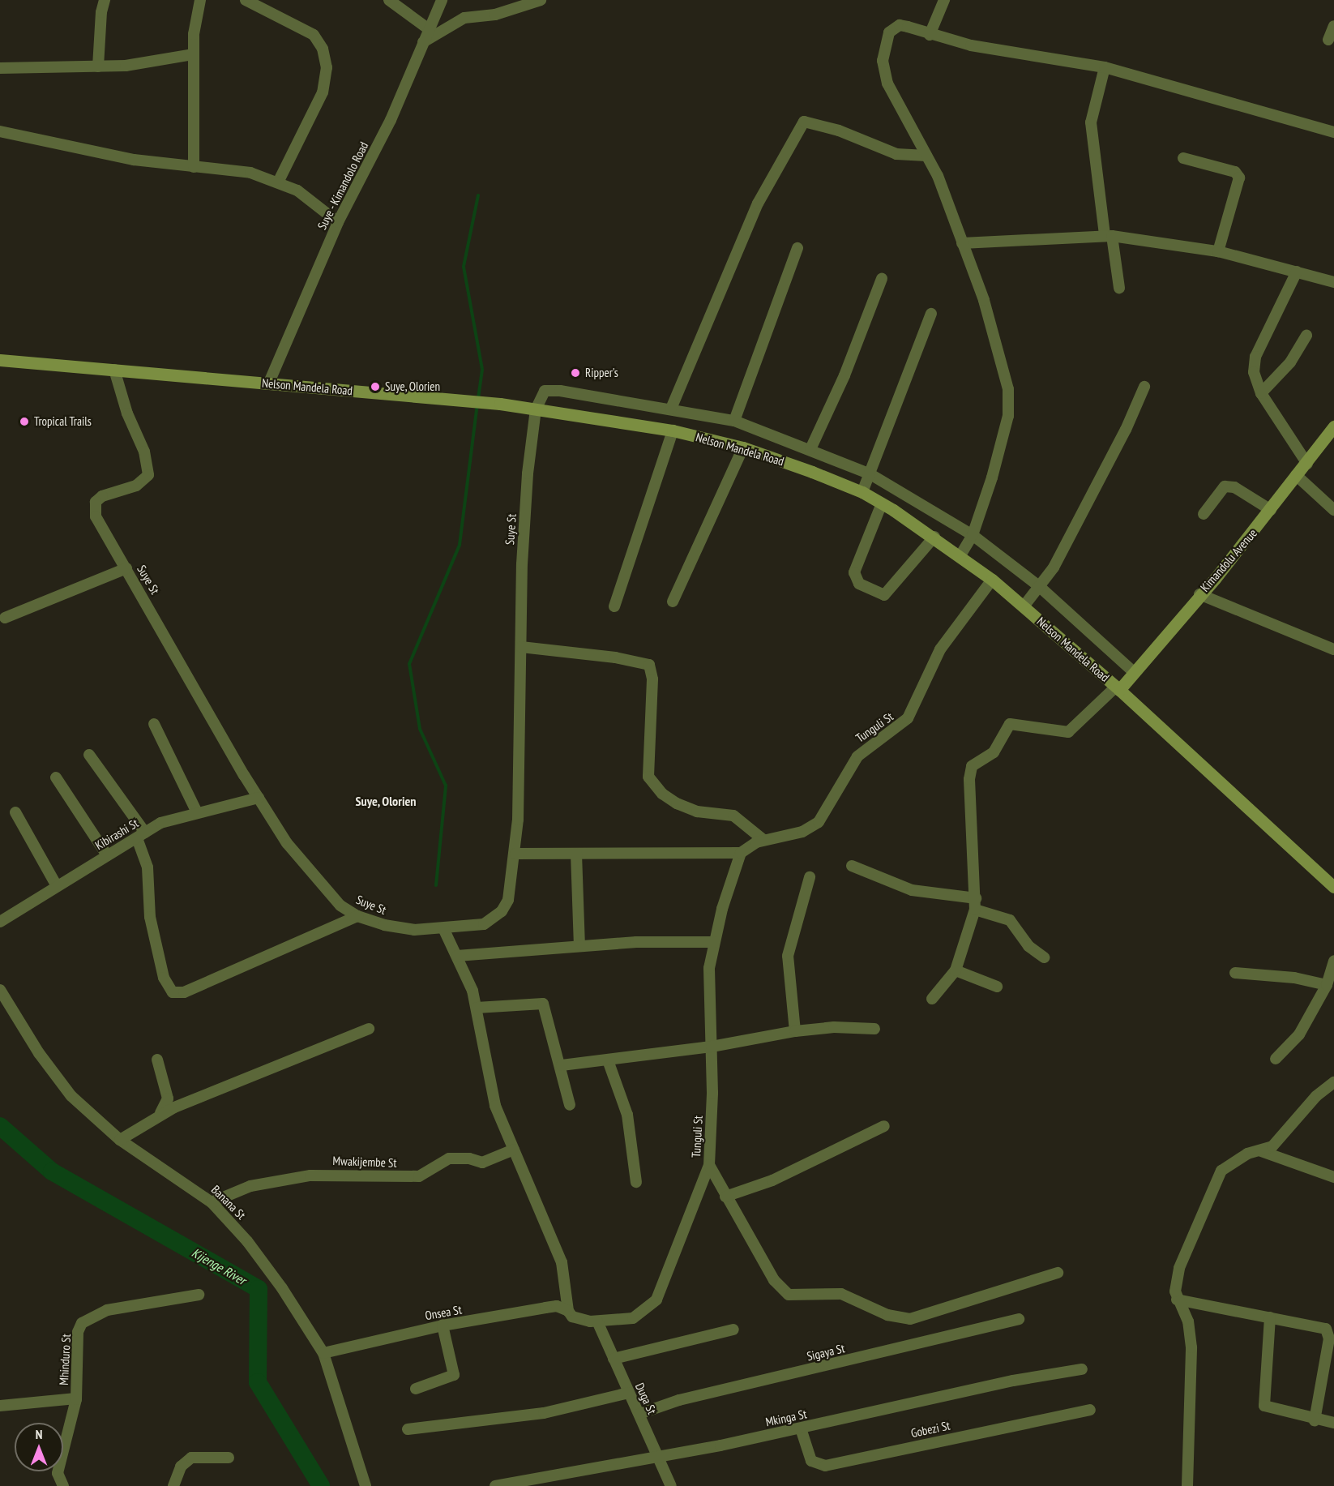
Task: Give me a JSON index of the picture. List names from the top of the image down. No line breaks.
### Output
{"streets":{"main road":["Nelson Mandela Road","Kimandolu Avenue"],"street":["Suye - Kimandolo Road","Suye St","Tunguli St","Kibirashi St","Mwakijembe St","Banana St","Onsea St","Sigaya St","Mhinduro St","Duga St","Mkinga St","Gobezi St"]},"crossings":[["Suye - Kimandolo Road","Nelson Mandela Road"],["Nelson Mandela Road","Suye St"],["Nelson Mandela Road","Kimandolu Avenue"],["Nelson Mandela Road","Tunguli St"],["Suye St","Kibirashi St"],["Tunguli St","Onsea St"],["Tunguli St","Duga St"],["Mwakijembe St","Banana St"],["Banana St","Onsea St"],["Sigaya St","Duga St"],["Duga St","Mkinga St"],["Mkinga St","Gobezi St"]],"districts":["Suye, Olorien"],"water":["Kijenge River"],"places":["Ripper's","Suye, Olorien","Tropical Trails"],"north":"top"}
